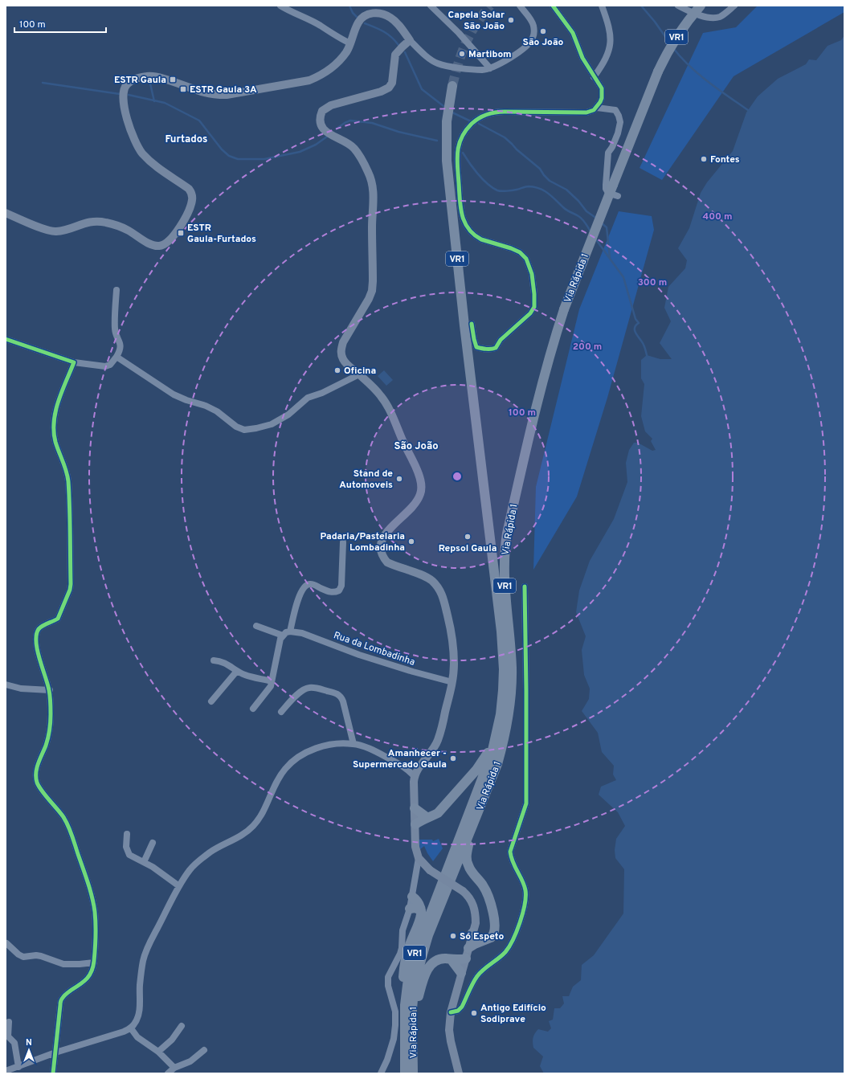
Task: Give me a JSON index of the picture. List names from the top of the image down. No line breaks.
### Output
{"streets":{"highway":["VR1","Via Rápida 1"],"street":["Rua da Lombadinha"]},"districts":["Furtados","São João"],"places":{"other":["Capela Solar São João","São João","Martibom","Fontes","Oficina","Stand de Automoveis","Repsol Gaula","Padaria/Pastelaria Lombadinha","Amanhecer - Supermercado Gaula","Só Espeto","Antigo Edifício Sodiprave"],"transit":["ESTR Gaula","ESTR Gaula 3A","ESTR Gaula-Furtados"]},"scale_bar":"100 m","north":"top","rings":["400 m","300 m","200 m","100 m"]}
